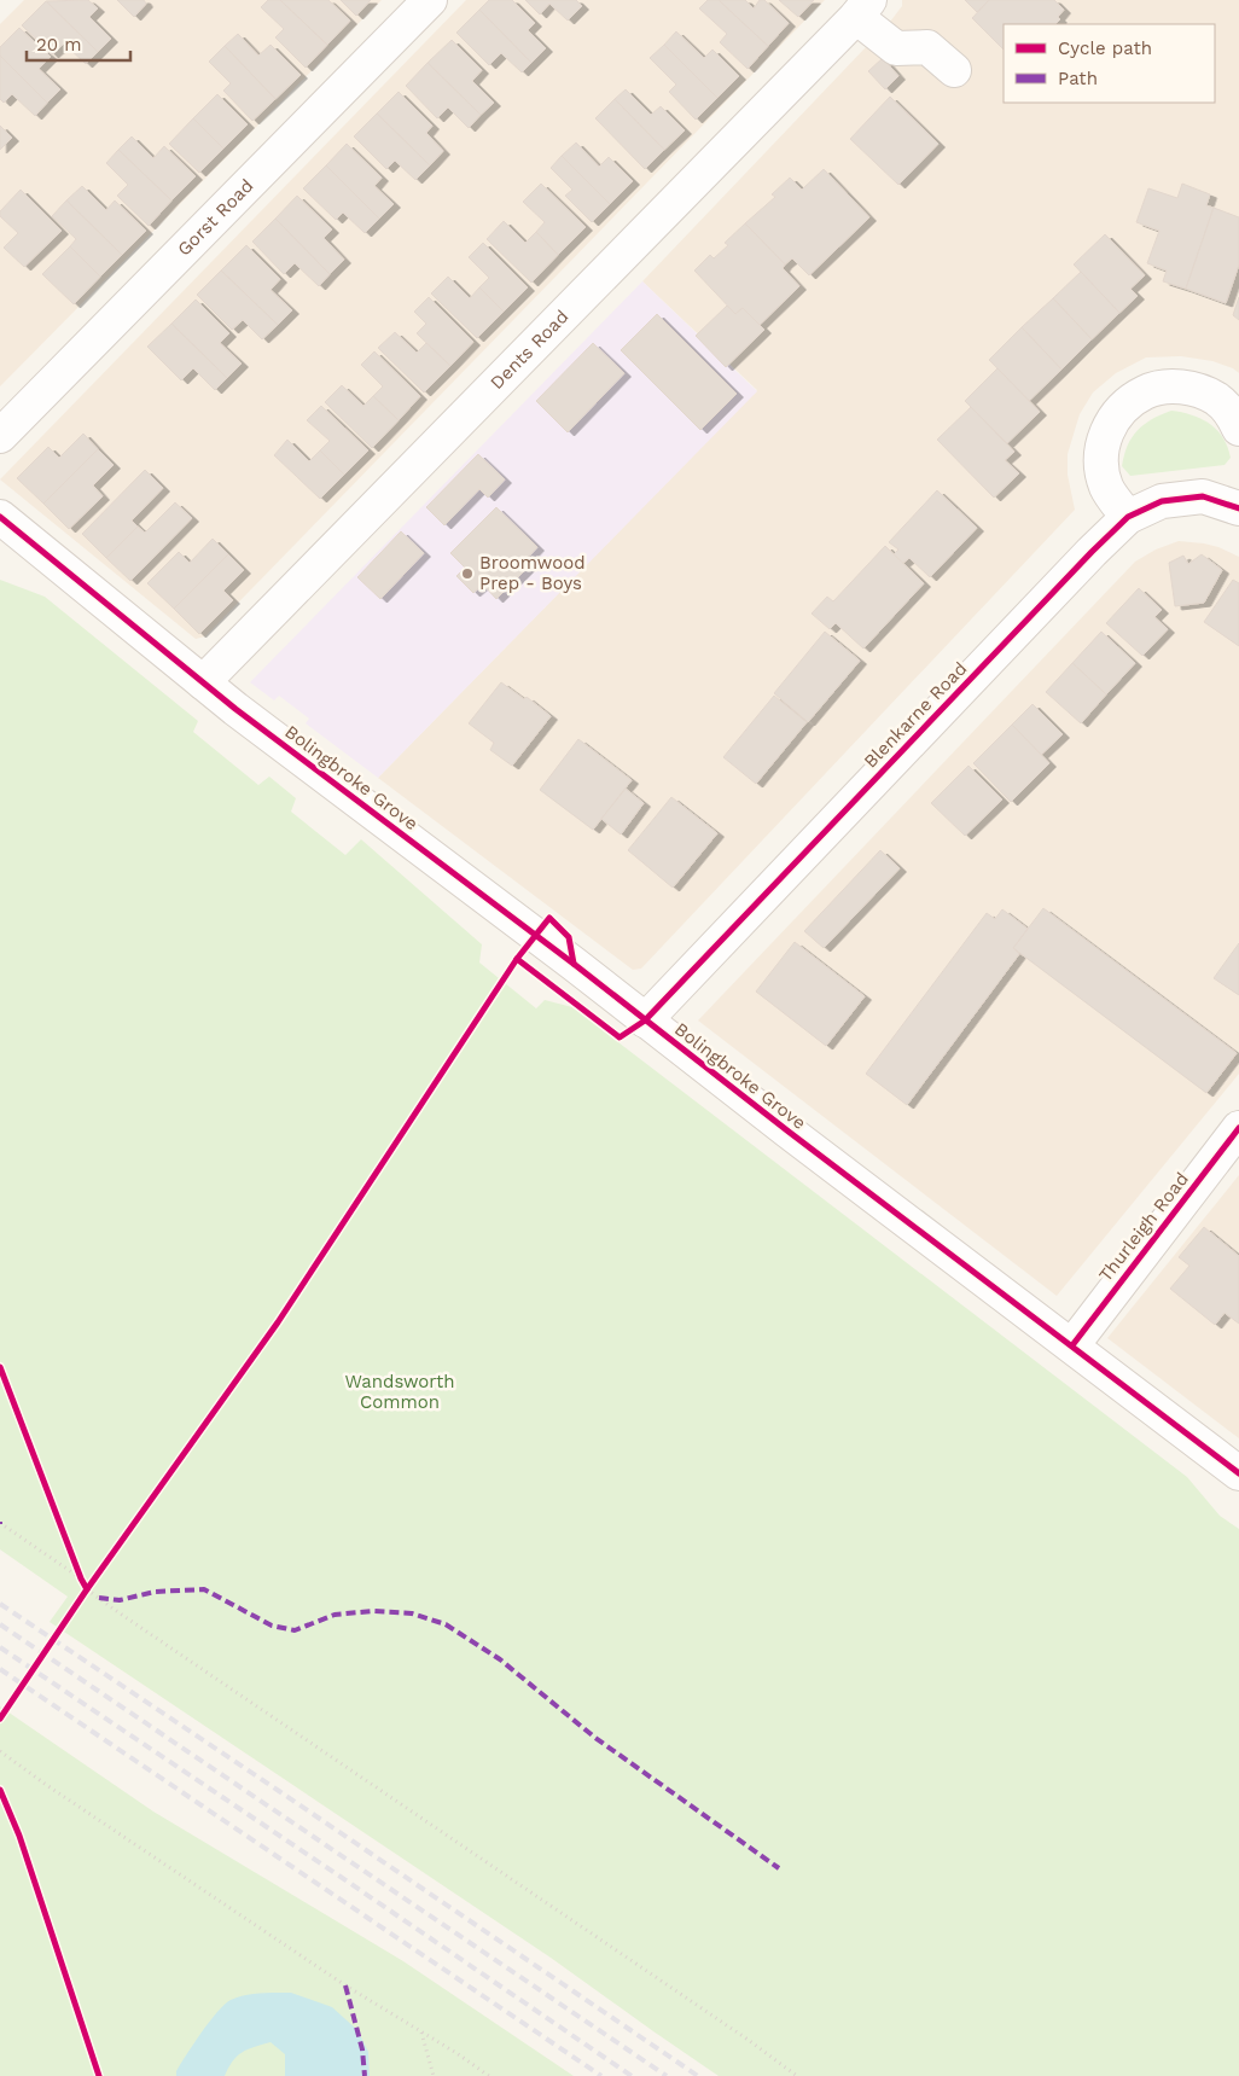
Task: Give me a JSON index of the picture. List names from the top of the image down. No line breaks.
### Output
{"streets":{"street":["Gorst Road","Dents Road","Blenkarne Road","Bolingbroke Grove","Thurleigh Road"]},"crossings":[["Dents Road","Bolingbroke Grove"],["Blenkarne Road","Bolingbroke Grove"],["Bolingbroke Grove","Thurleigh Road"]],"parks":["Wandsworth Common"],"places":["Broomwood Prep - Boys"],"legend":["Cycle path","Path"],"scale_bar":"20 m"}
